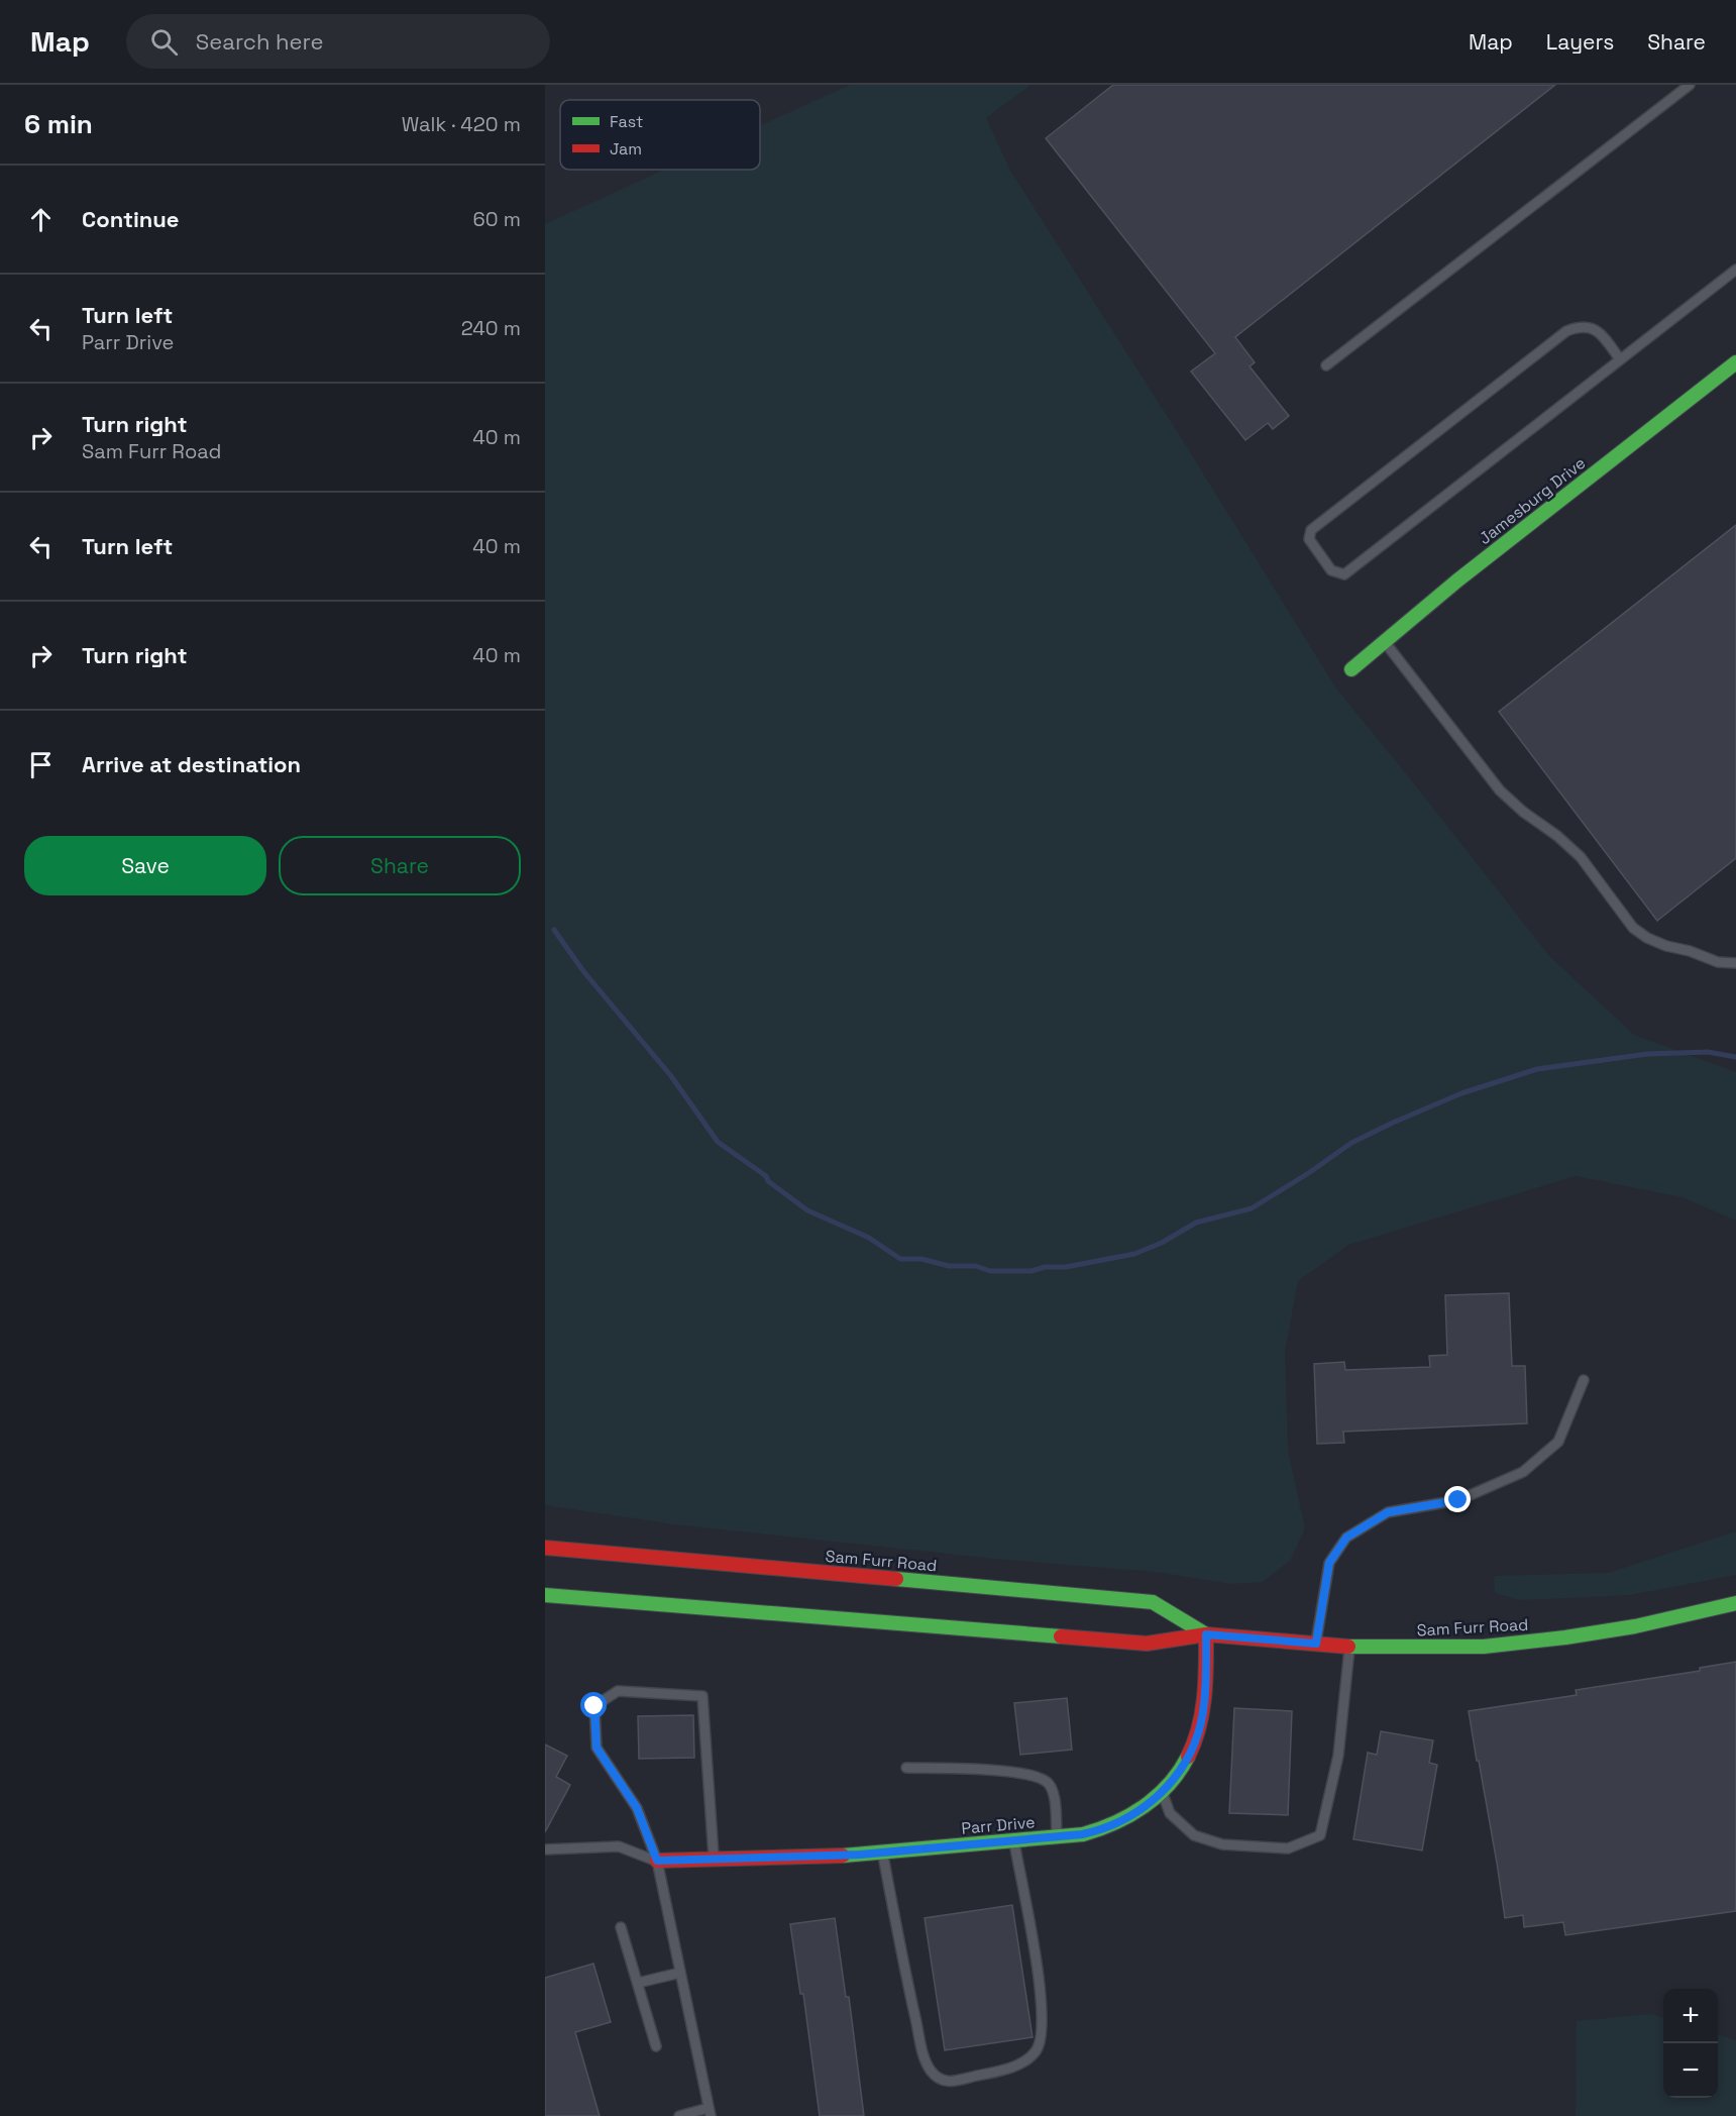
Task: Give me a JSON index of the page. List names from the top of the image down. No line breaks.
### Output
{"streets":{"main road":["Jamesburg Drive","Sam Furr Road","Parr Drive"]},"crossings":[["Sam Furr Road","Parr Drive"]],"legend":["Fast","Jam"],"page":{"header":"Map","search":"Search here","nav":["Map","Layers","Share"],"heading":["6 min","Walk · 420 m"],"list":[["Continue","60 m"],["Turn left","Parr Drive","240 m"],["Turn right","Sam Furr Road","40 m"],["Turn left","40 m"],["Turn right","40 m"],"Arrive at destination"],"buttons":["Save","Share"],"map_buttons":["+","−"]}}
